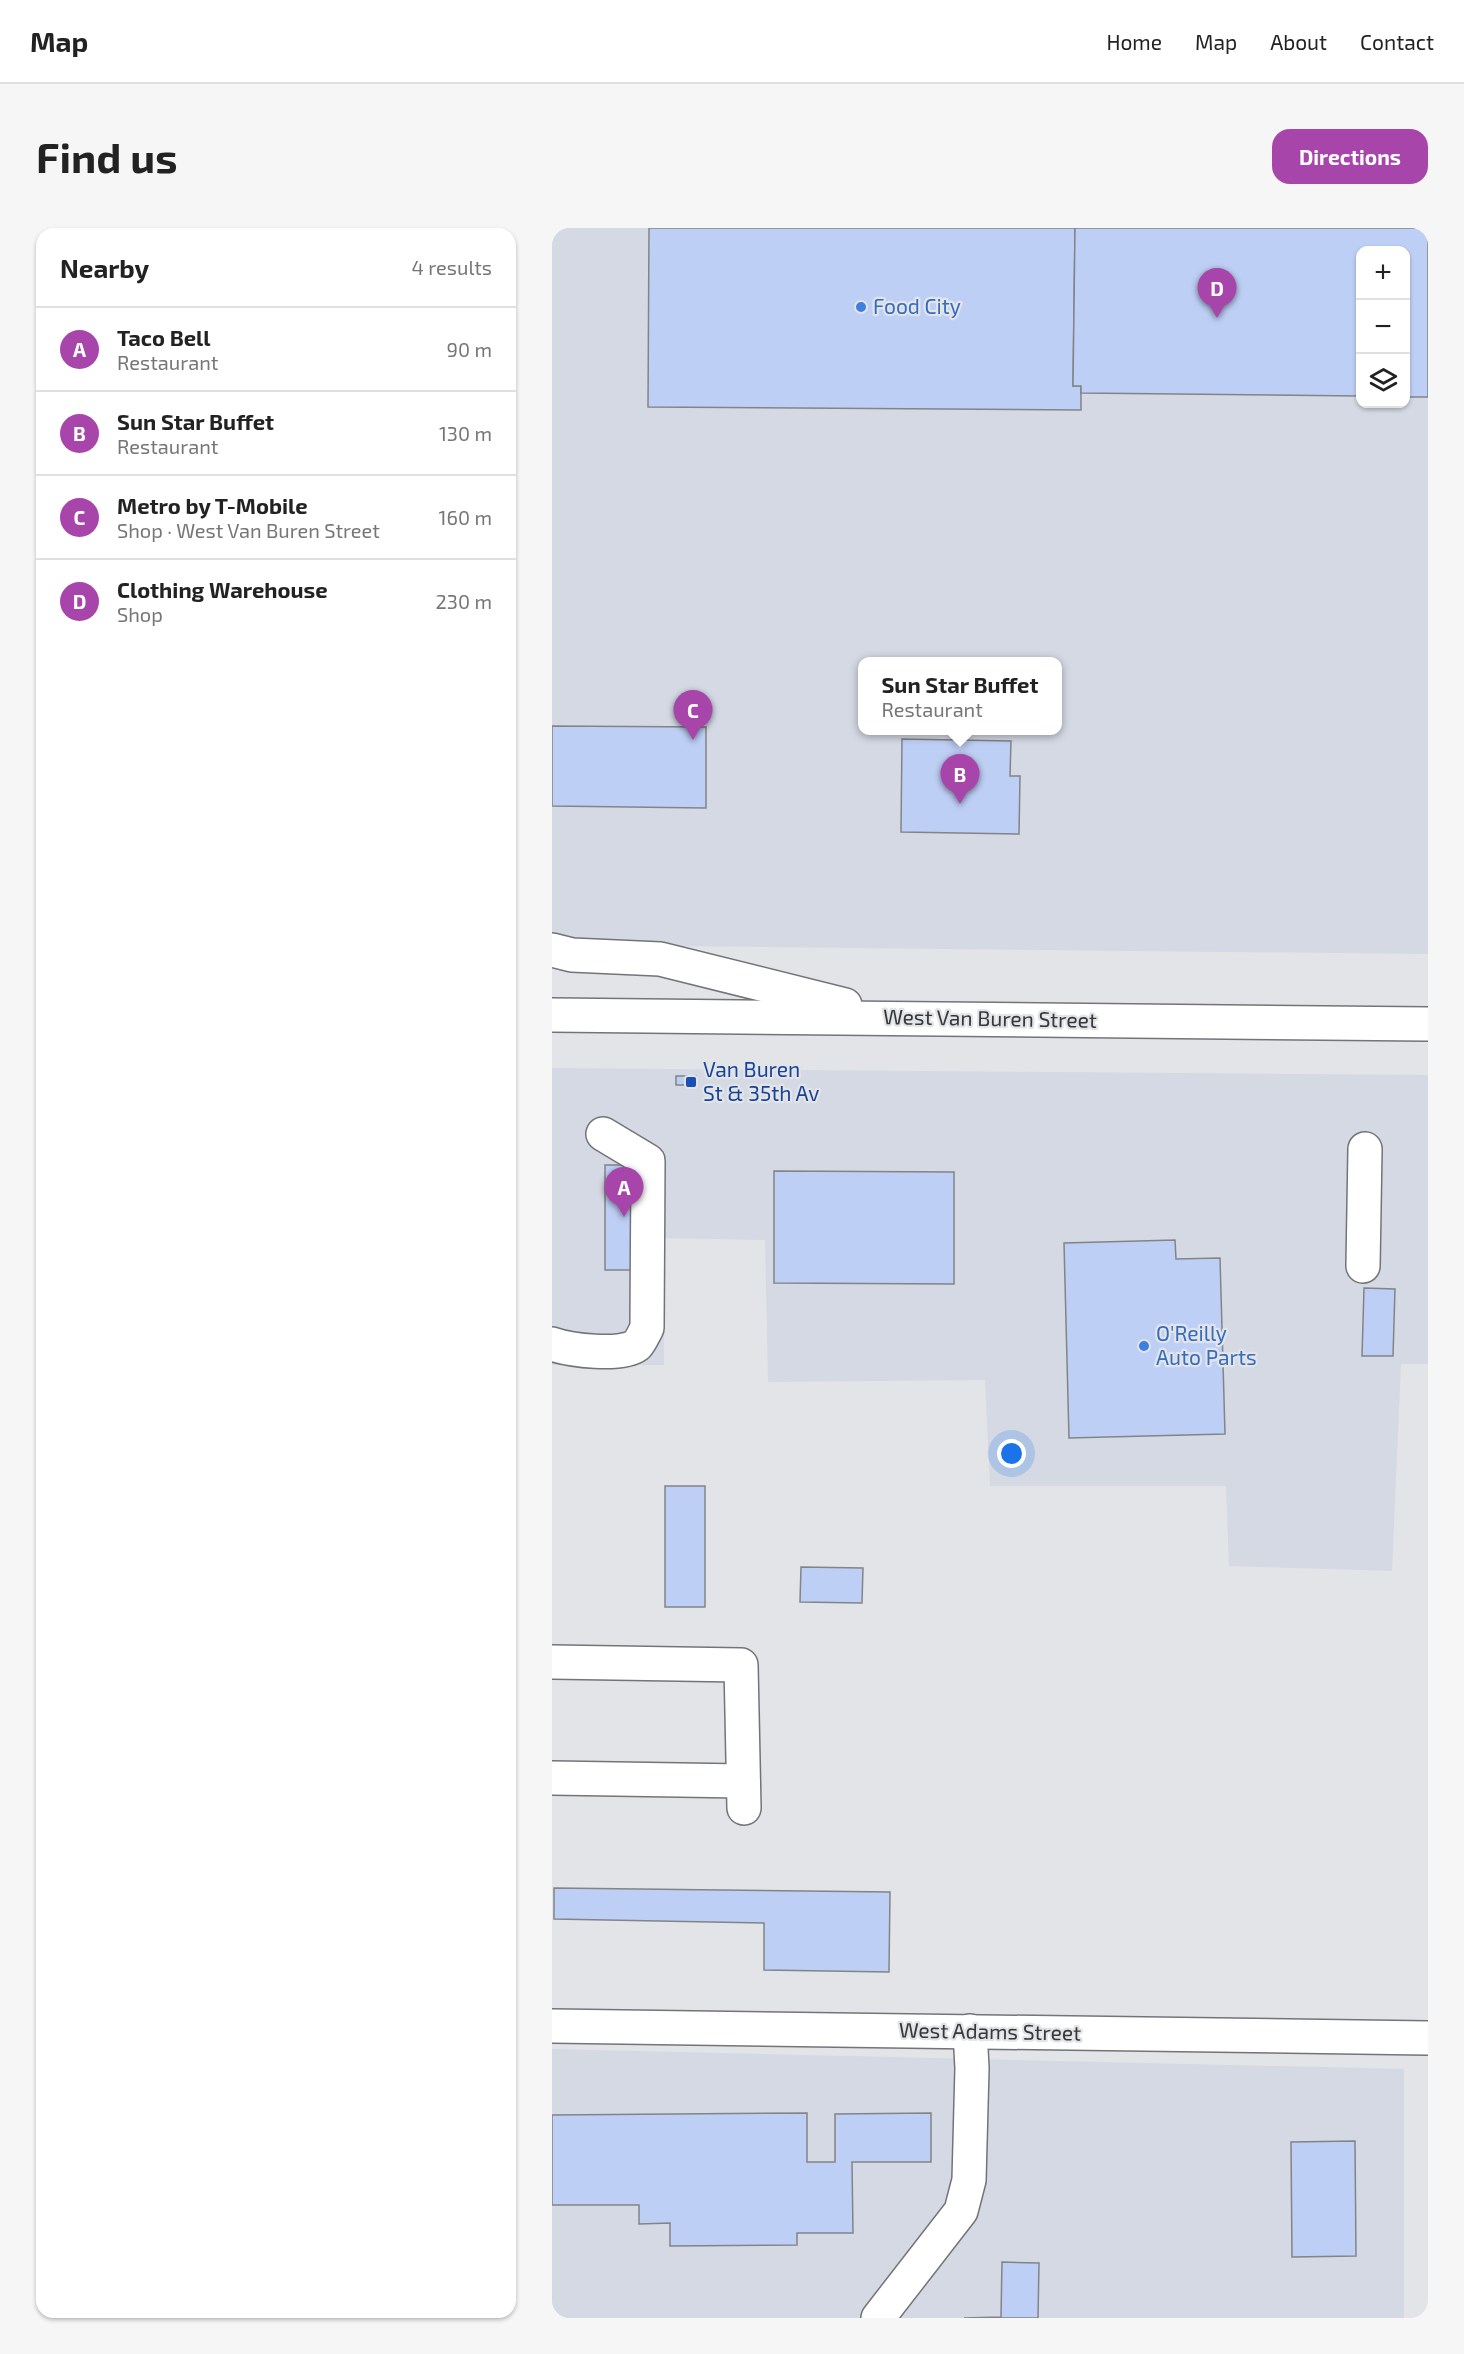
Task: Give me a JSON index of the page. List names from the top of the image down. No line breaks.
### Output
{"streets":{"main road":["West Van Buren Street","West Adams Street"]},"places":{"other":["Food City","O'Reilly Auto Parts"],"transit":["Van Buren St & 35th Av"]},"page":{"header":"Map","nav":["Home","Map","About","Contact"],"buttons":"Directions","title":"Find us","heading":["Nearby","4 results"],"map_buttons":["+","−"],"pins":["D","C","B","A"],"list":[{"mark":"A","name":"Taco Bell","note":"Restaurant","value":"90 m"},{"mark":"B","name":"Sun Star Buffet","note":"Restaurant","value":"130 m"},{"mark":"C","name":"Metro by T-Mobile","note":"Shop · West Van Buren Street","value":"160 m"},{"mark":"D","name":"Clothing Warehouse","note":"Shop","value":"230 m"}],"popup":["Sun Star Buffet","Restaurant"]}}
